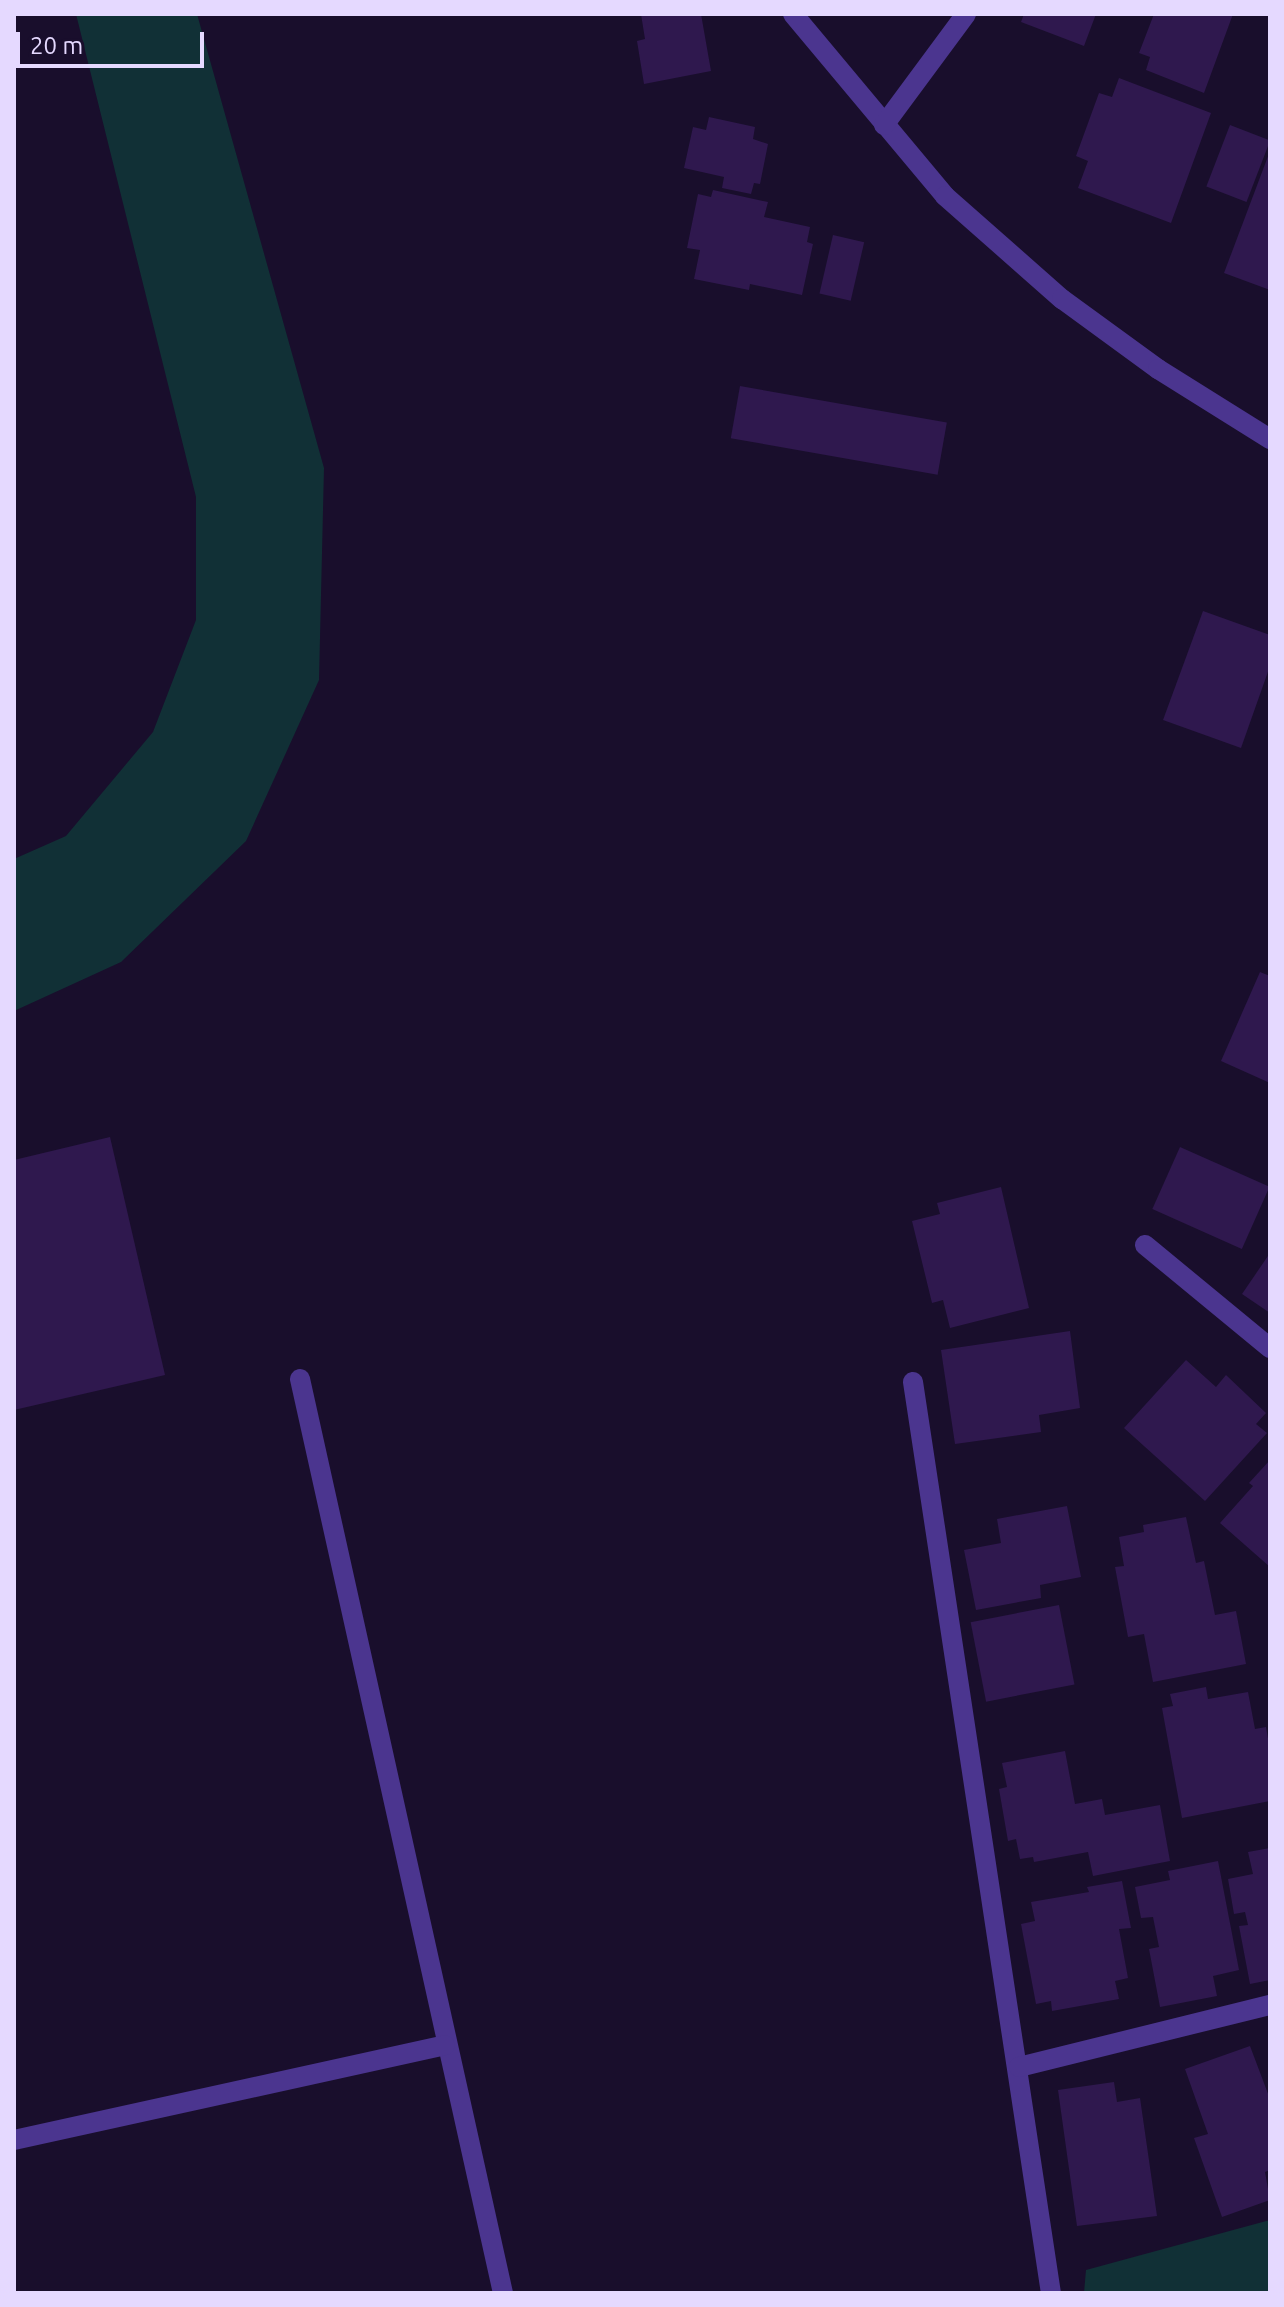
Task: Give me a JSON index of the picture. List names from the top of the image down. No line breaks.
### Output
{"scale_bar":"20 m"}
